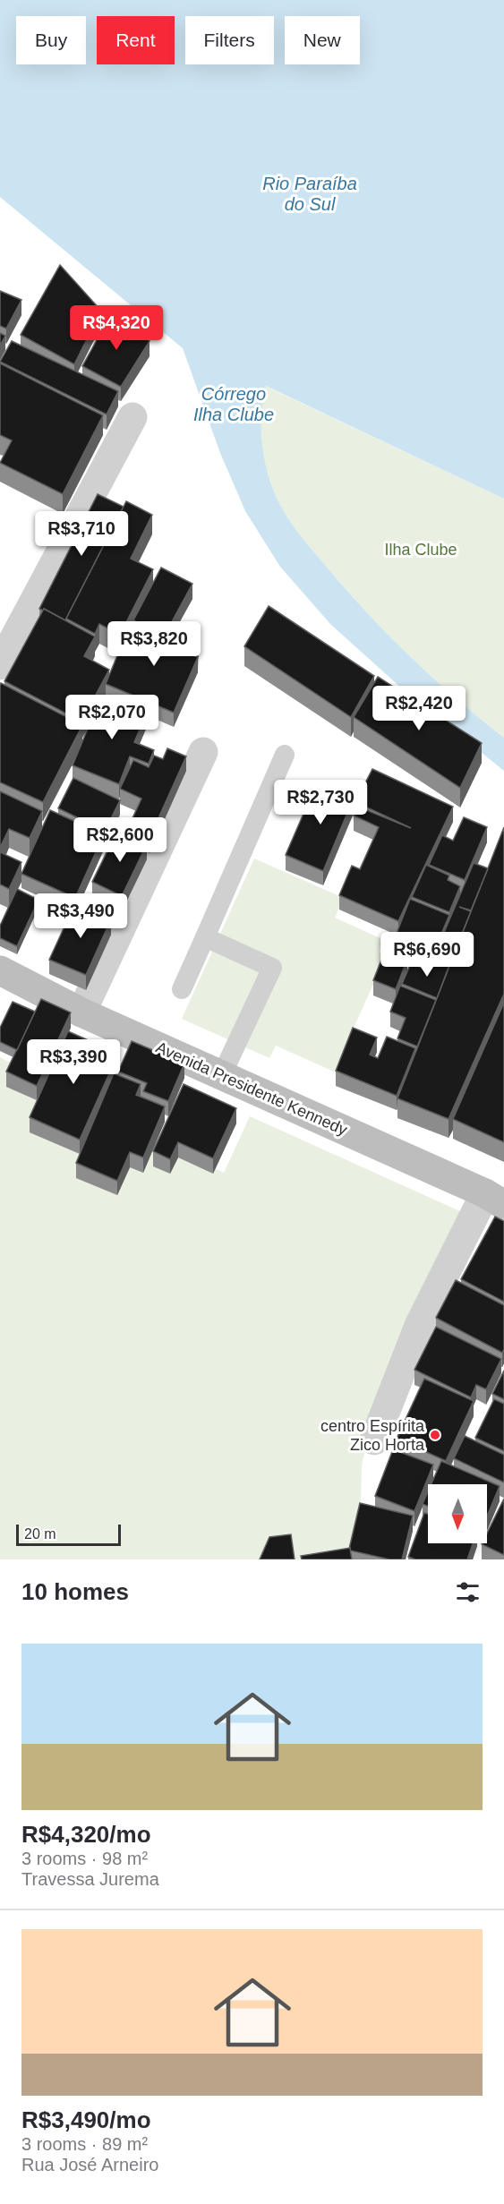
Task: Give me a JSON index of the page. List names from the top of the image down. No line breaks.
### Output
{"streets":{"main road":["Avenida Presidente Kennedy"]},"water":["Rio Paraíba do Sul","Córrego Ilha Clube"],"parks":["Ilha Clube"],"places":["centro Espírita Zico Horta"],"scale_bar":"20 m","north":"bottom","page":{"chip":["Buy","Rent","Filters","New"],"price":["R$4,320","R$3,710","R$3,820","R$2,420","R$2,070","R$2,730","R$2,600","R$3,490","R$6,690","R$3,390"],"scale":"20 m","heading":"10 homes","list":[{"name":"R$4,320/mo","note":"3 rooms · 98 m² · Travessa Jurema"},{"name":"R$3,490/mo","note":"3 rooms · 89 m² · Rua José Arneiro"}]}}
